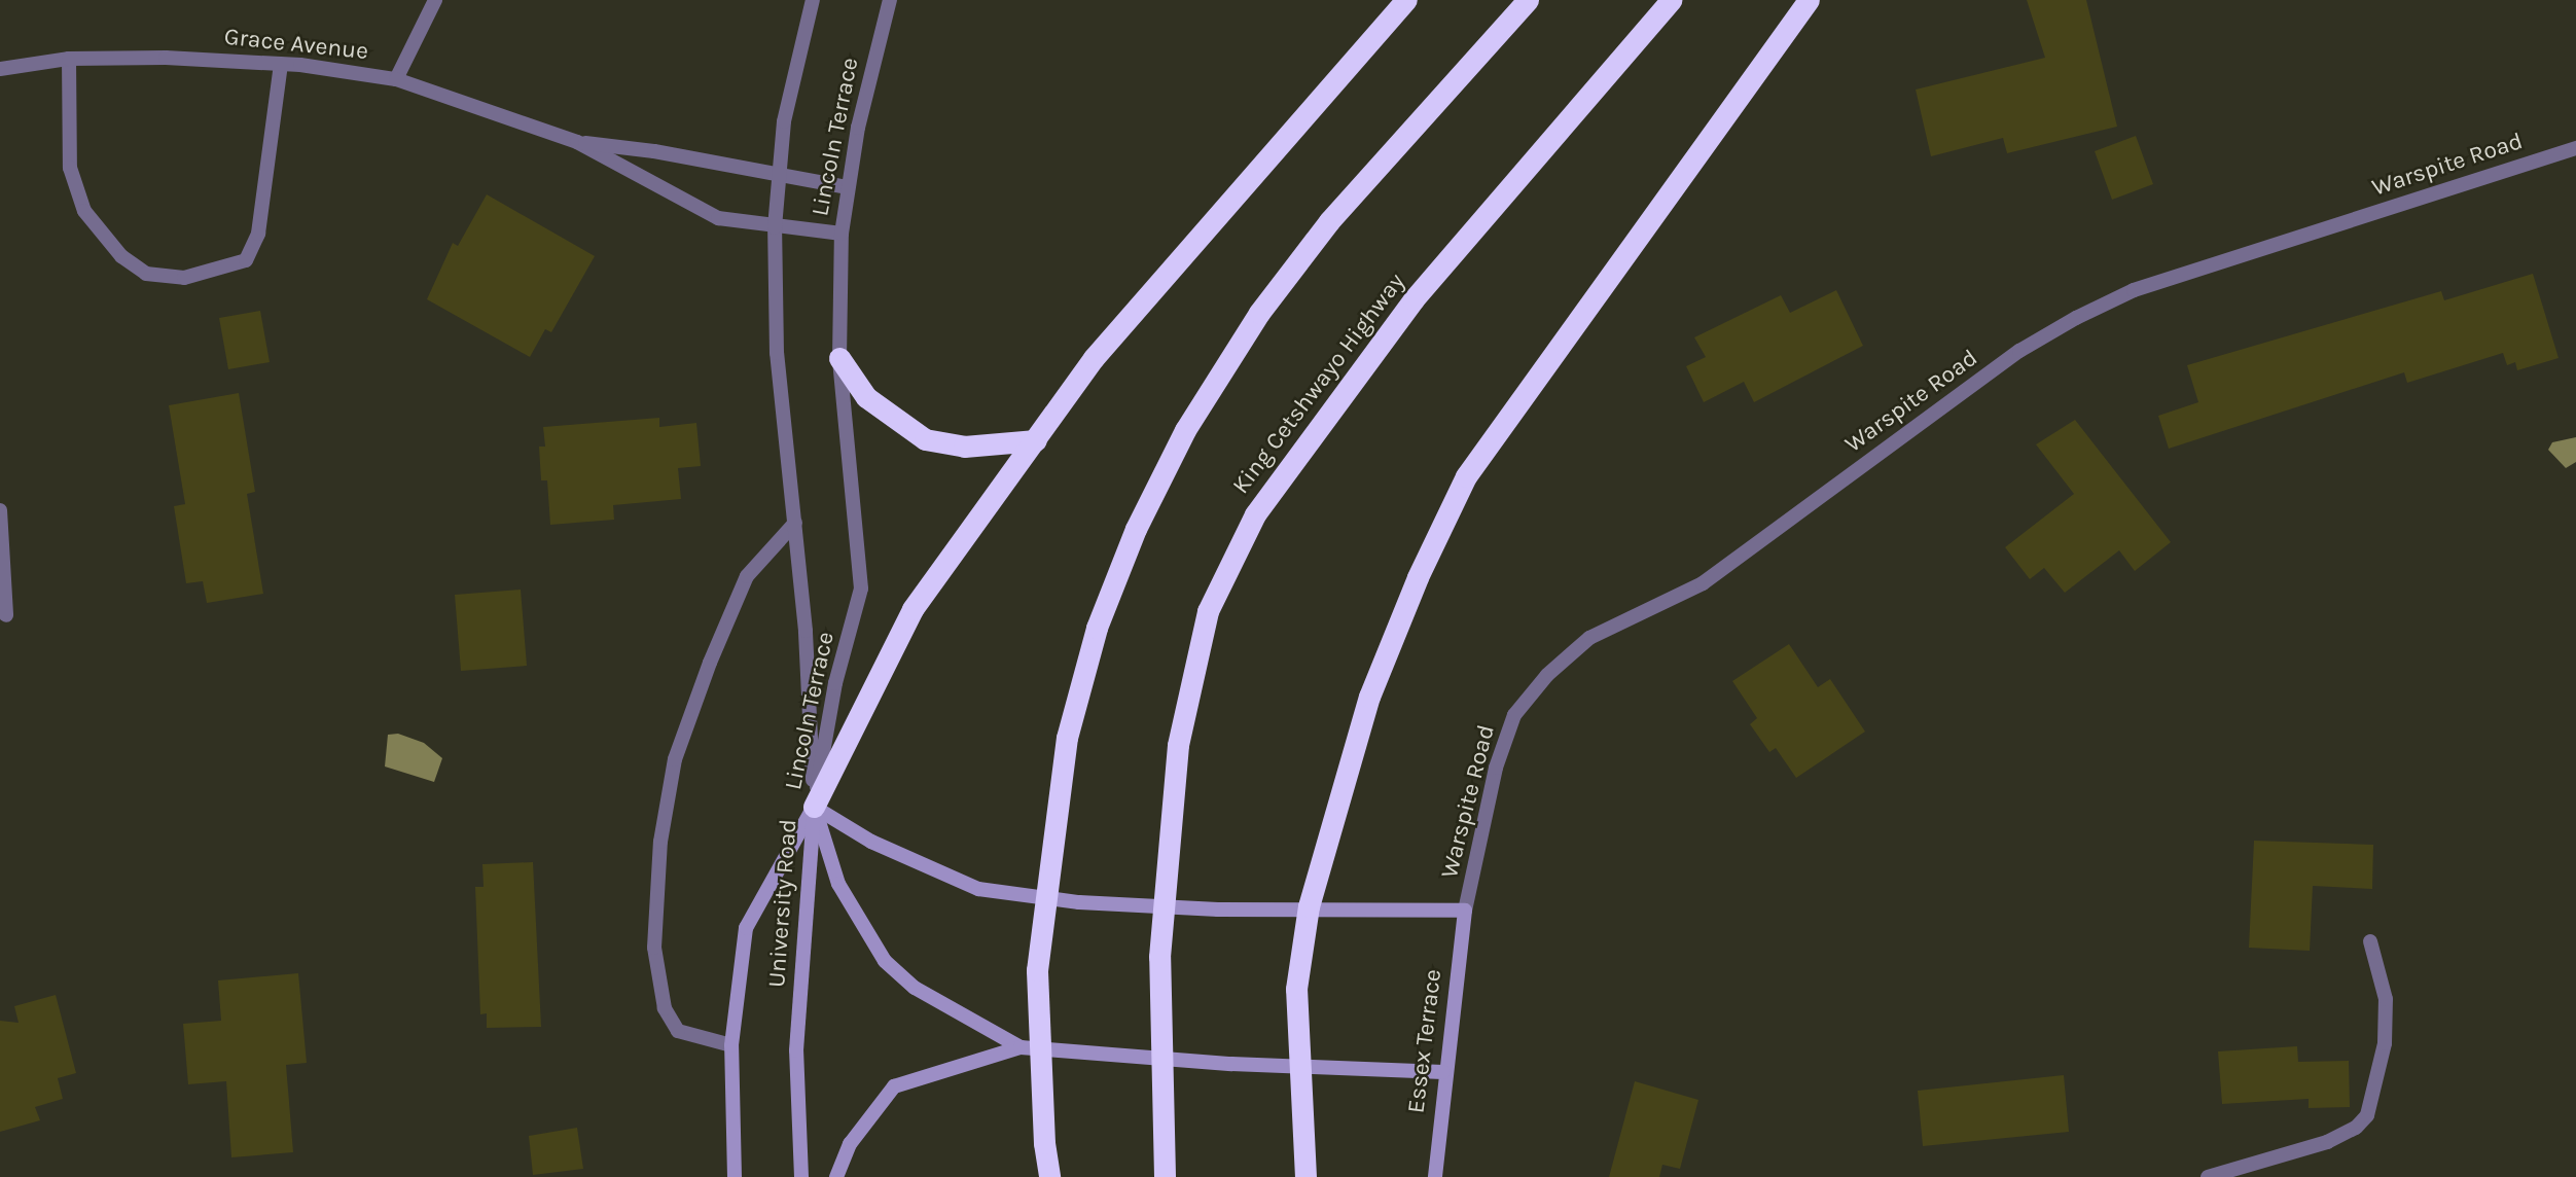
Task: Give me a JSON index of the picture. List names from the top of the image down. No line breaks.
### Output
{"streets":{"highway":["King Cetshwayo Highway"],"street":["Grace Avenue","Lincoln Terrace","Warspite Road","University Road","Essex Terrace"]},"crossings":[["Grace Avenue","Lincoln Terrace"],["Lincoln Terrace","University Road"],["Warspite Road","Essex Terrace"]]}
